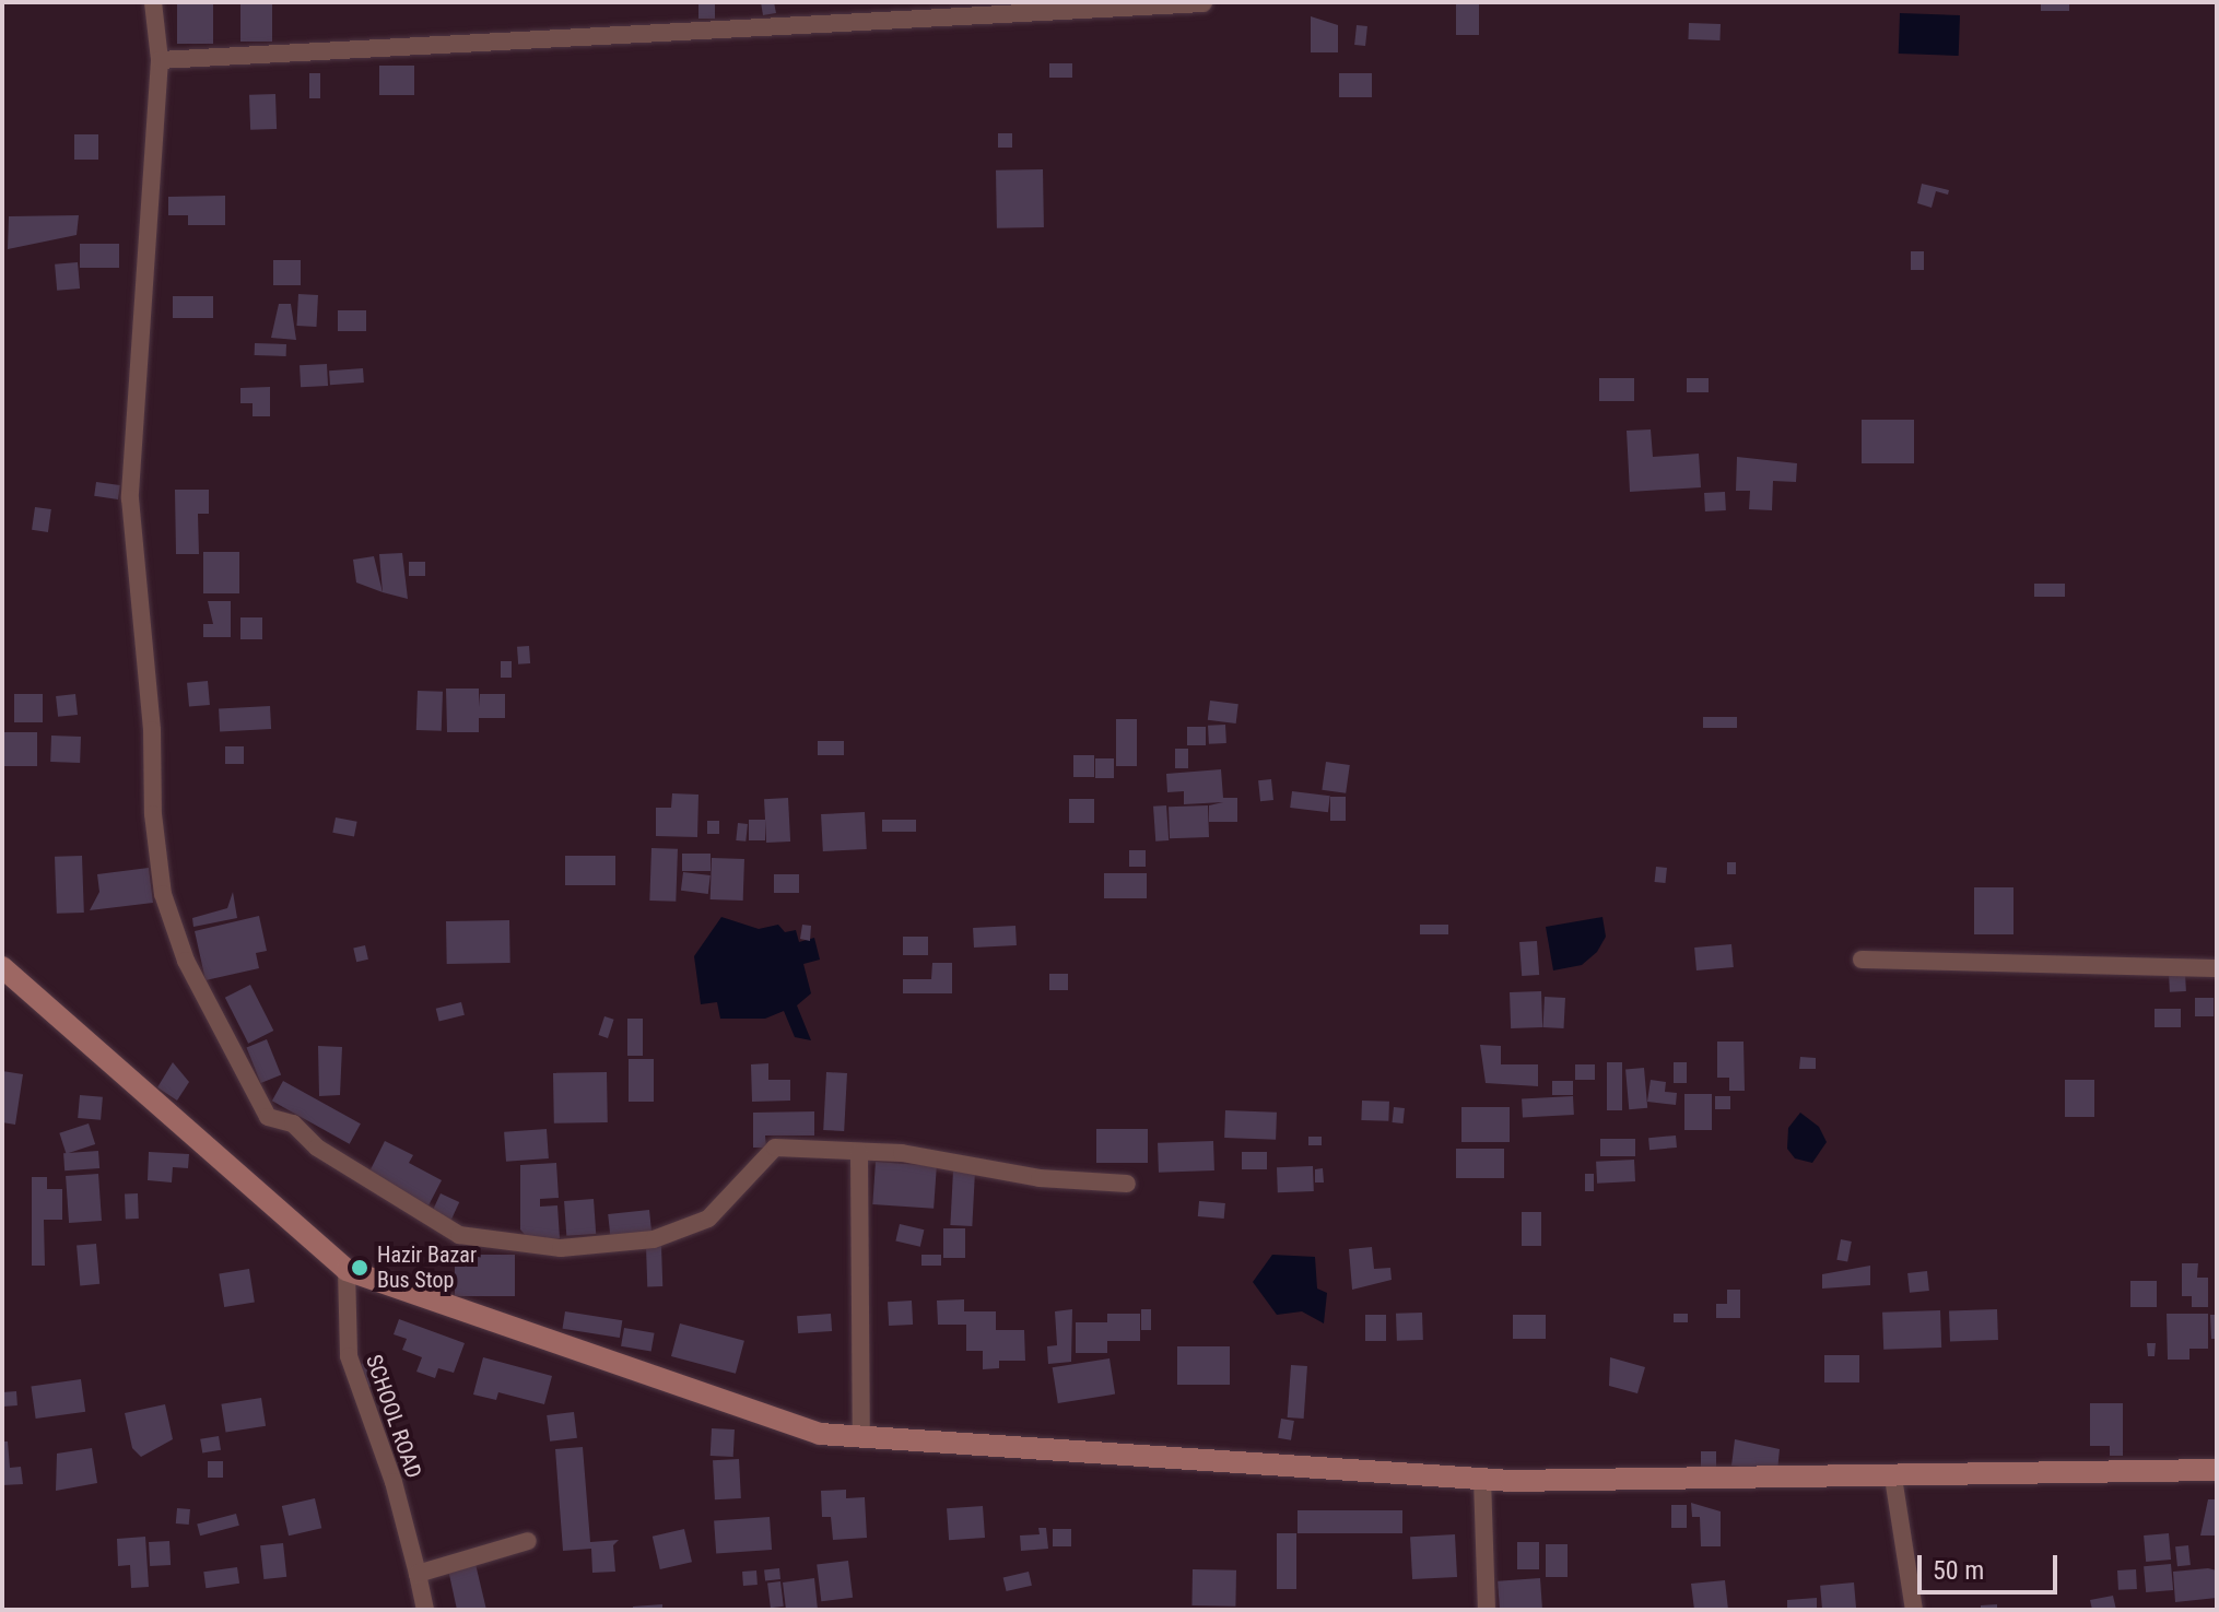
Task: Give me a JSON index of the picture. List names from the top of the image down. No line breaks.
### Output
{"streets":{"street":["SCHOOL ROAD"]},"places":["Hazir Bazar Bus Stop"],"scale_bar":"50 m"}
